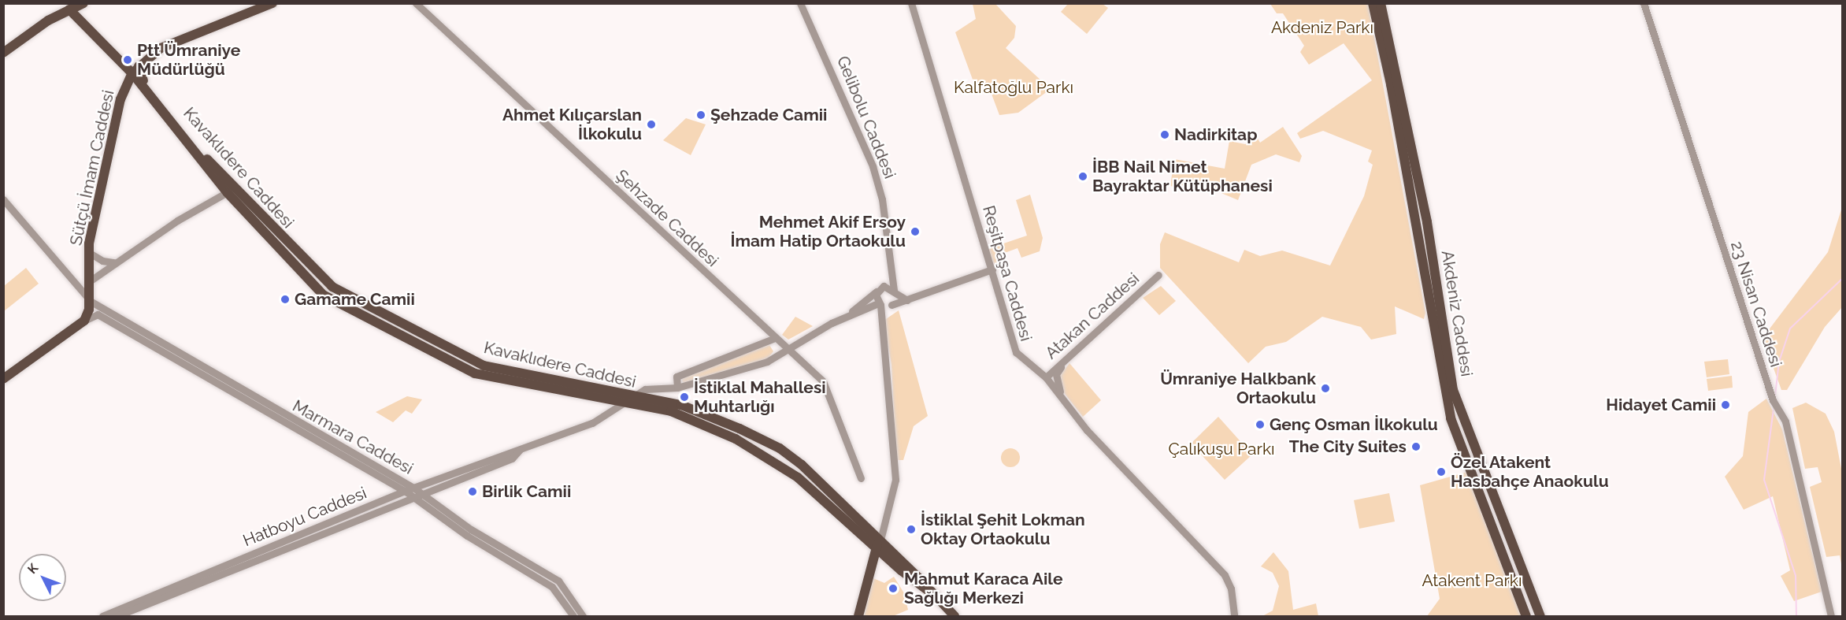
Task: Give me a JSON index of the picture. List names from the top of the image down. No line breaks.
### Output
{"streets":{"main road":["Sütçü İmam Caddesi","Kavaklıdere Caddesi","Akdeniz Caddesi"],"street":["Gelibolu Caddesi","Şehzade Caddesi","Reşitpaşa Caddesi","23 Nisan Caddesi","Atakan Caddesi","Marmara Caddesi","Hatboyu Caddesi"]},"crossings":[["Sütçü İmam Caddesi","Kavaklıdere Caddesi"],["Sütçü İmam Caddesi","Marmara Caddesi"],["Kavaklıdere Caddesi","Hatboyu Caddesi"],["Şehzade Caddesi","Hatboyu Caddesi"],["Reşitpaşa Caddesi","Atakan Caddesi"],["Marmara Caddesi","Hatboyu Caddesi"]],"parks":["Akdeniz Parkı","Kalfatoğlu Parkı","Çalıkuşu Parkı","Atakent Parkı"],"places":["Ptt Ümraniye Müdürlüğü","Şehzade Camii","Ahmet Kılıçarslan İlkokulu","Nadirkitap","İBB Nail Nimet Bayraktar Kütüphanesi","Mehmet Akif Ersoy İmam Hatip Ortaokulu","Gamame Camii","Ümraniye Halkbank Ortaokulu","İstiklal Mahallesi Muhtarlığı","Hidayet Camii","Genç Osman İlkokulu","The City Suites","Özel Atakent Hasbahçe Anaokulu","Birlik Camii","İstiklal Şehit Lokman Oktay Ortaokulu","Mahmut Karaca Aile Sağlığı Merkezi"],"north":"top left"}
